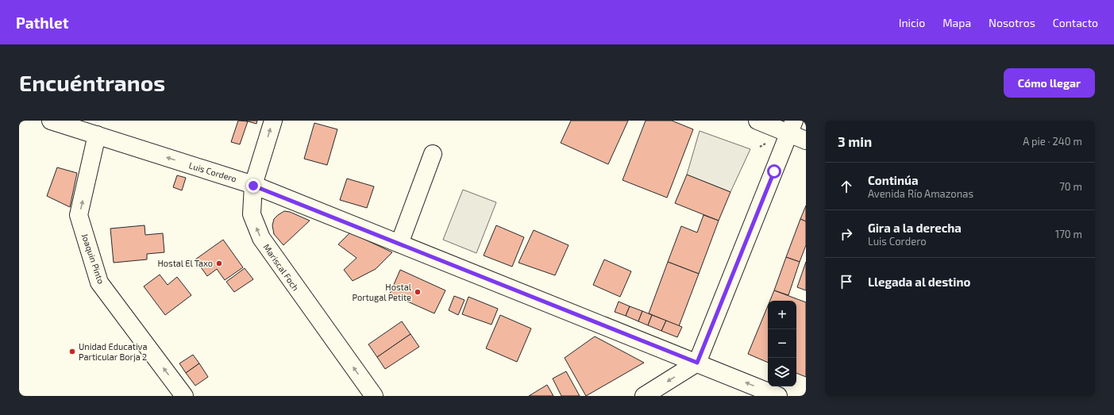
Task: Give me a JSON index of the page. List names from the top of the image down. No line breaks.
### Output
{"streets":{"street":["Luis Cordero","Joaquin Pinto","Mariscal Foch"]},"crossings":[["Luis Cordero","Joaquin Pinto"],["Luis Cordero","Mariscal Foch"]],"one_way":["Joaquin Pinto","Mariscal Foch"],"places":["Hostal El Taxo","Hostal Portugal Petite","Unidad Educativa Particular Borja 2"],"page":{"header":"Pathlet","nav":["Inicio","Mapa","Nosotros","Contacto"],"buttons":"Cómo llegar","title":"Encuéntranos","heading":["3 min","A pie · 240 m"],"list":[["Continúa","Avenida Río Amazonas","70 m"],["Gira a la derecha","Luis Cordero","170 m"],"Llegada al destino"],"map_buttons":["+","−"]}}
